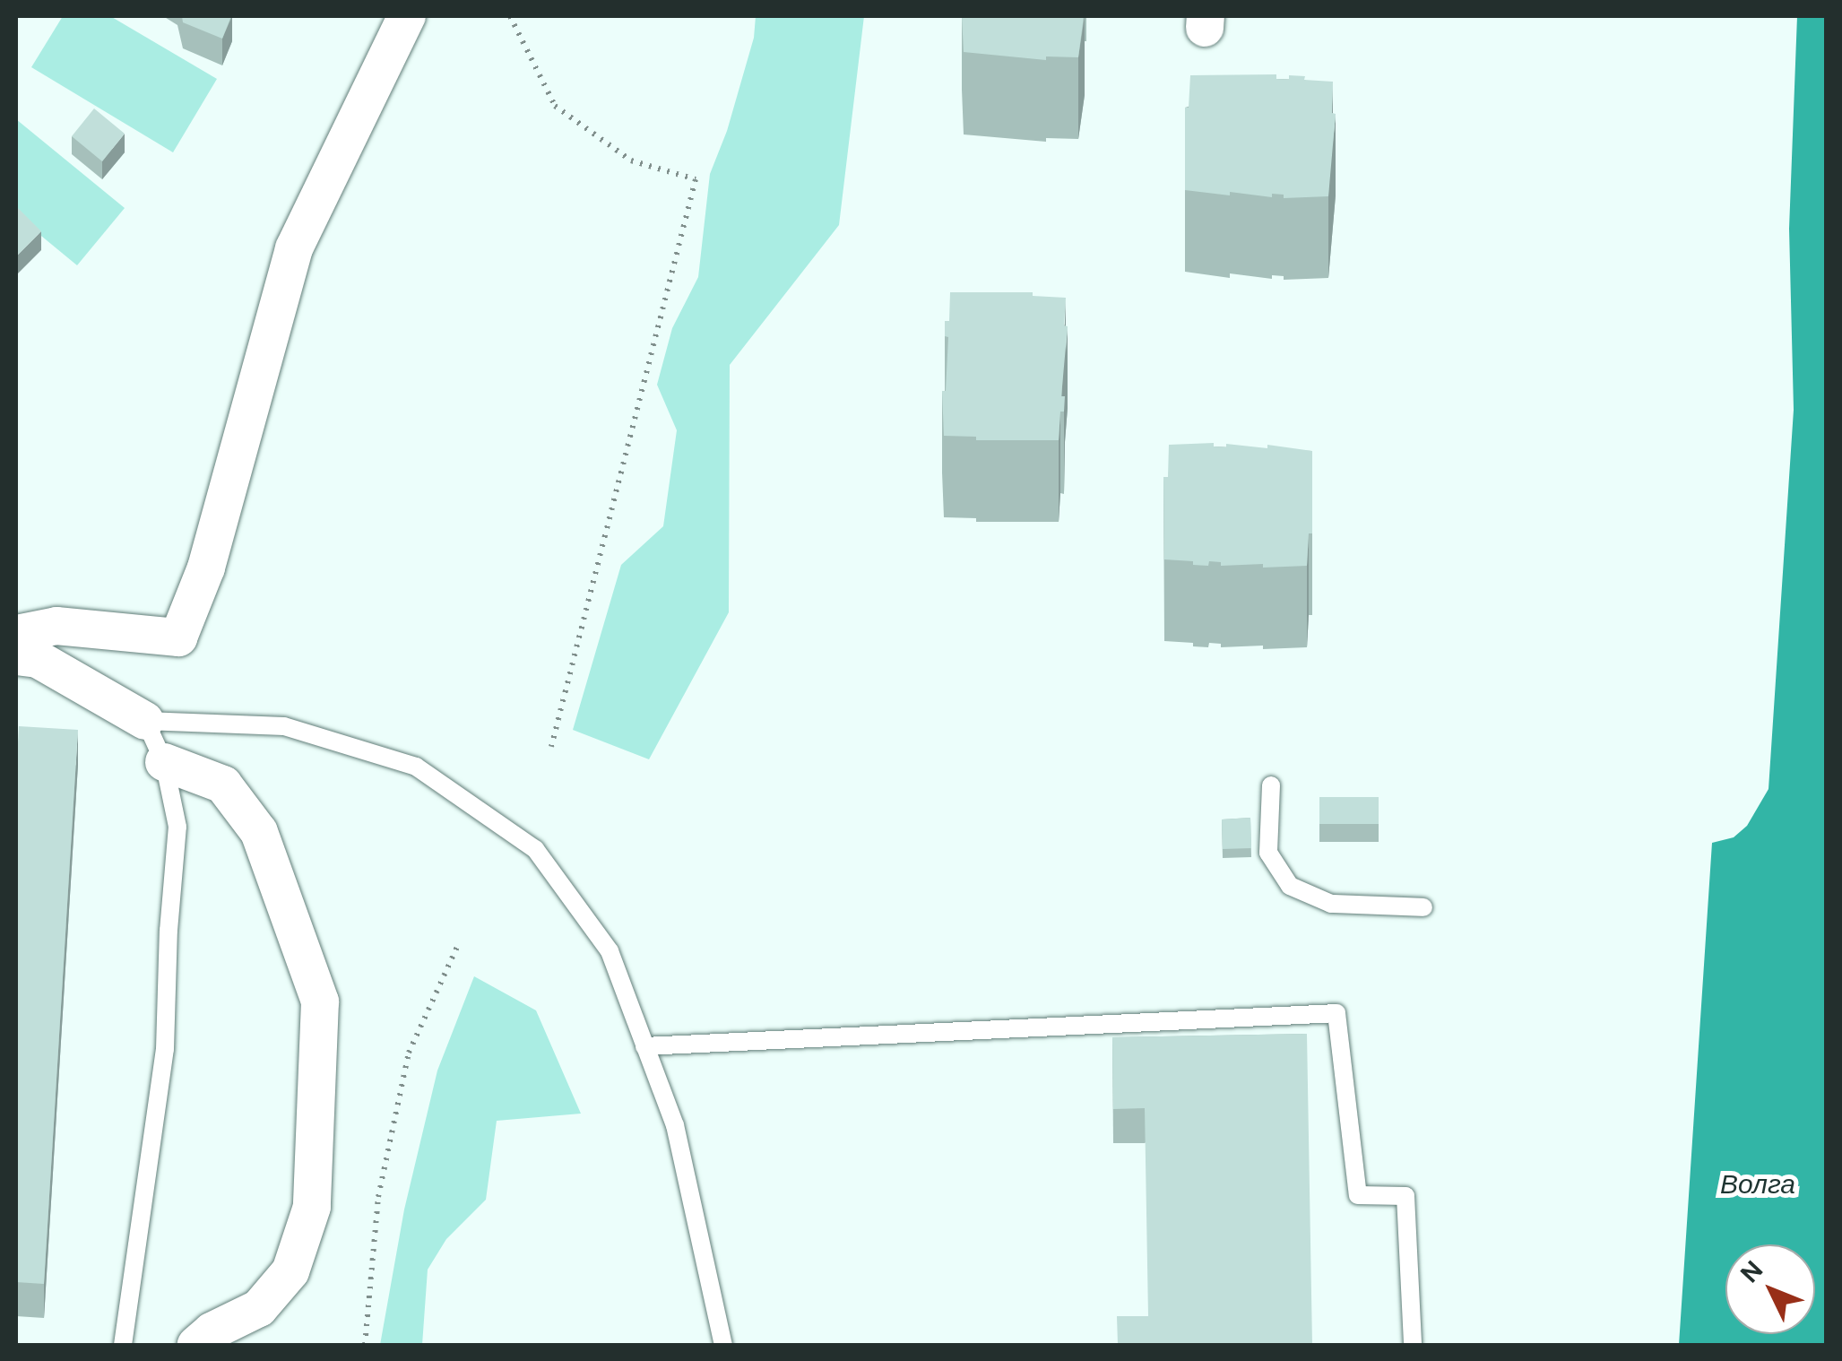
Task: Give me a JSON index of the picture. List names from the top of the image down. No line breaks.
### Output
{"water":["Волга"],"north":"top left"}
